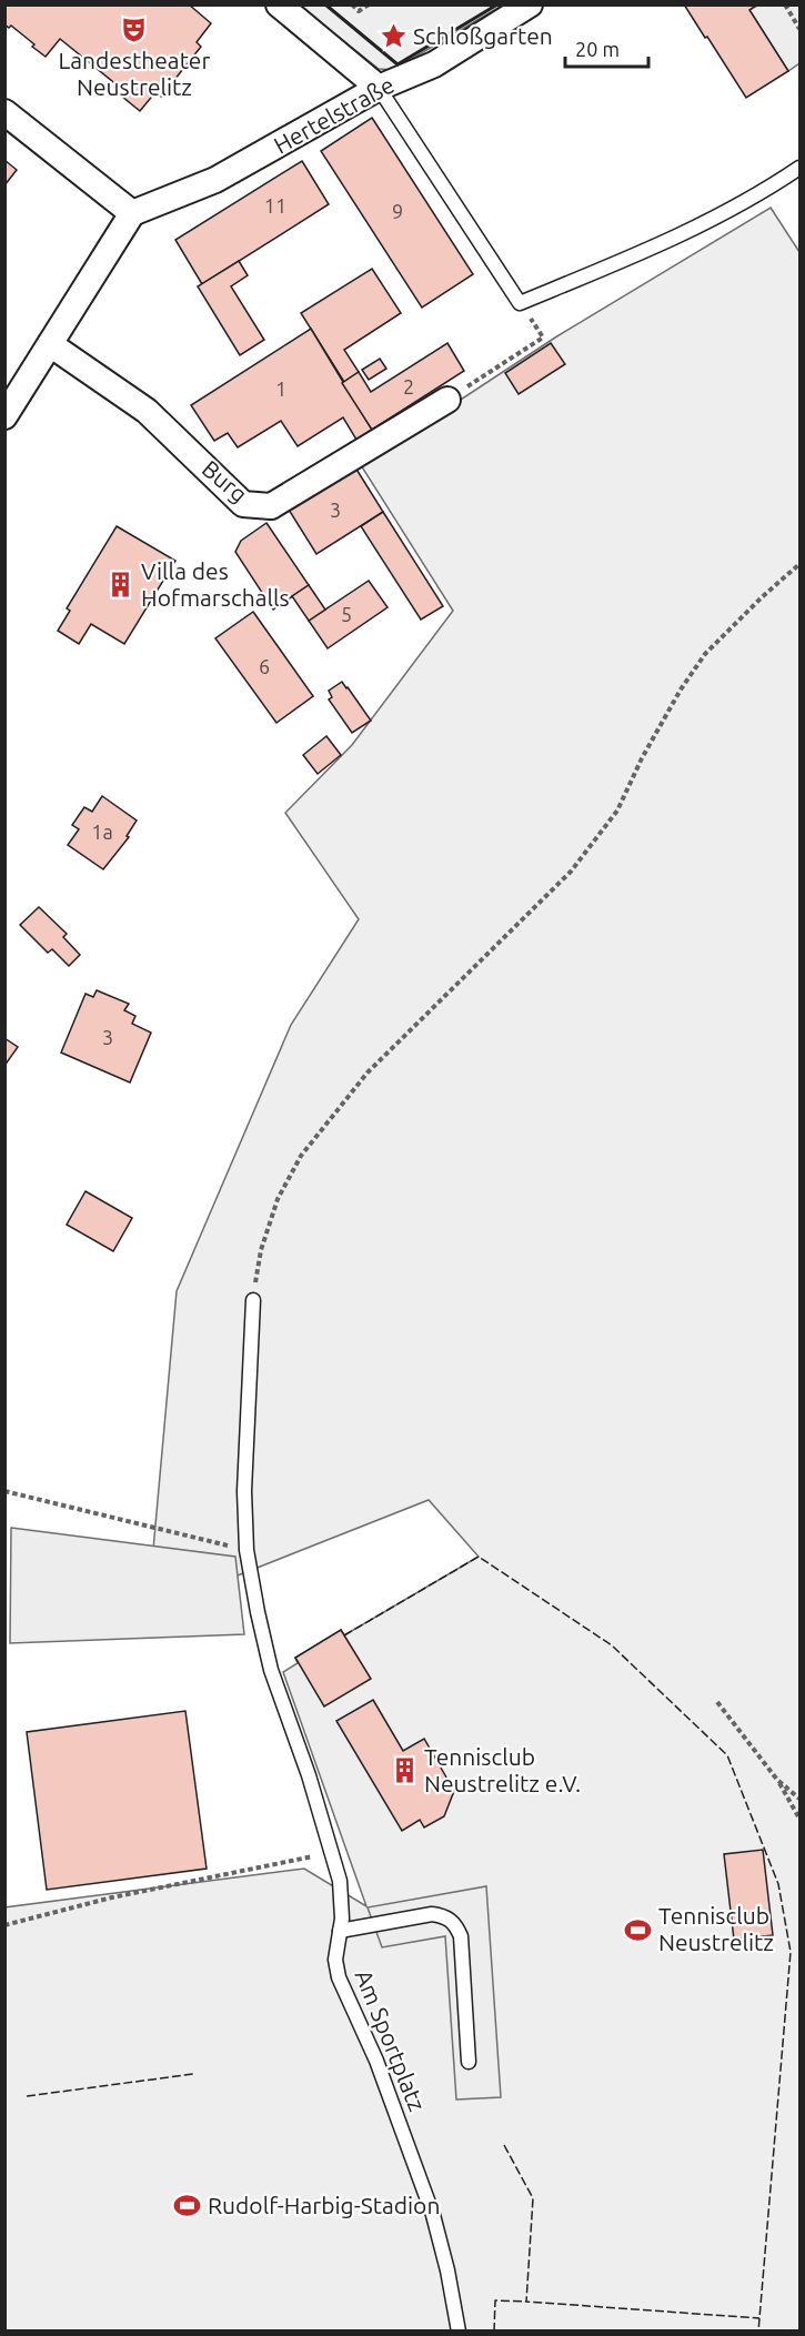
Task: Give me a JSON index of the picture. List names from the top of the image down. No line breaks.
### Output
{"streets":{"street":["Hertelstraße","Burg"],"lane":["Am Sportplatz"]},"places":{"theatre":["Landestheater Neustrelitz"],"place":["Schloßgarten"],"building":["Villa des Hofmarschalls","Tennisclub Neustrelitz e.V."],"sports":["Tennisclub Neustrelitz","Rudolf-Harbig-Stadion"]},"house_numbers":["11","9","2","1","3","5","6","1a","3"],"scale_bar":"20 m"}
